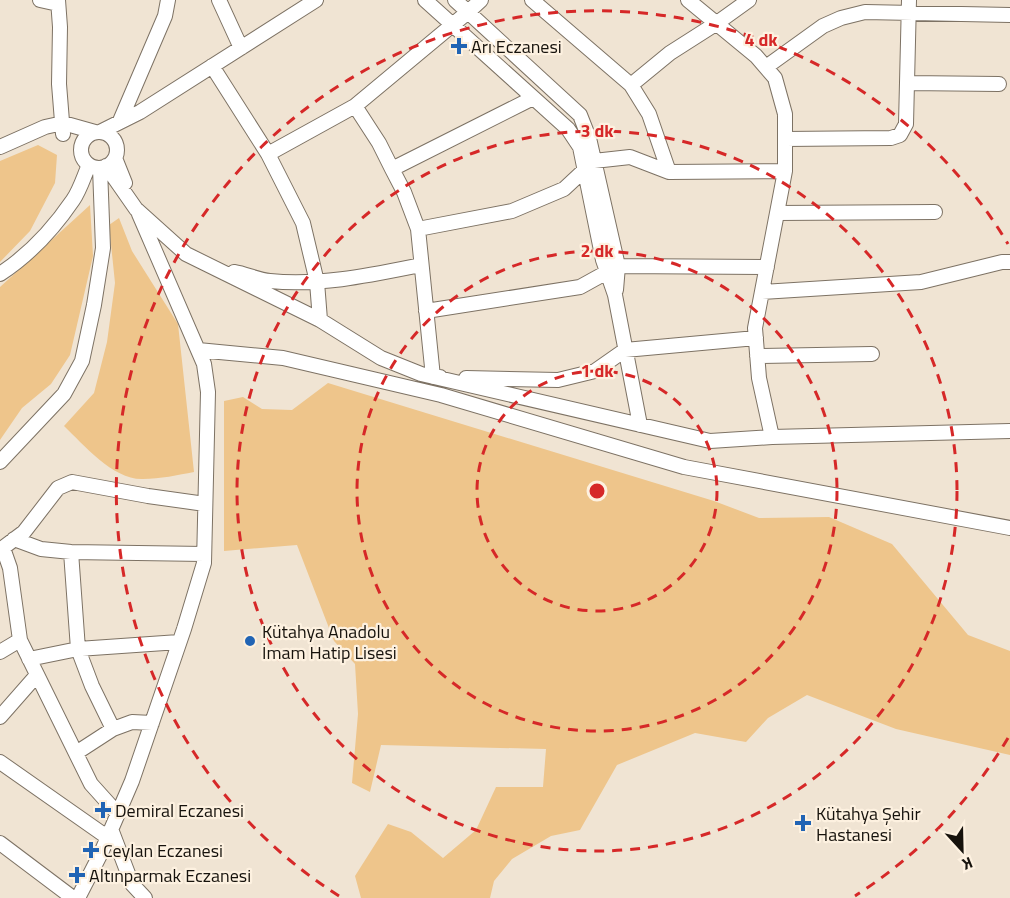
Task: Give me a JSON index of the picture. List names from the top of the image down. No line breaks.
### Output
{"places":{"health":["Arı Eczanesi","Demiral Eczanesi","Kütahya Şehir Hastanesi","Ceylan Eczanesi","Altınparmak Eczanesi"],"other":["Kütahya Anadolu İmam Hatip Lisesi"]},"north":"bottom","rings":["4 dk","3 dk","2 dk","1 dk"]}
